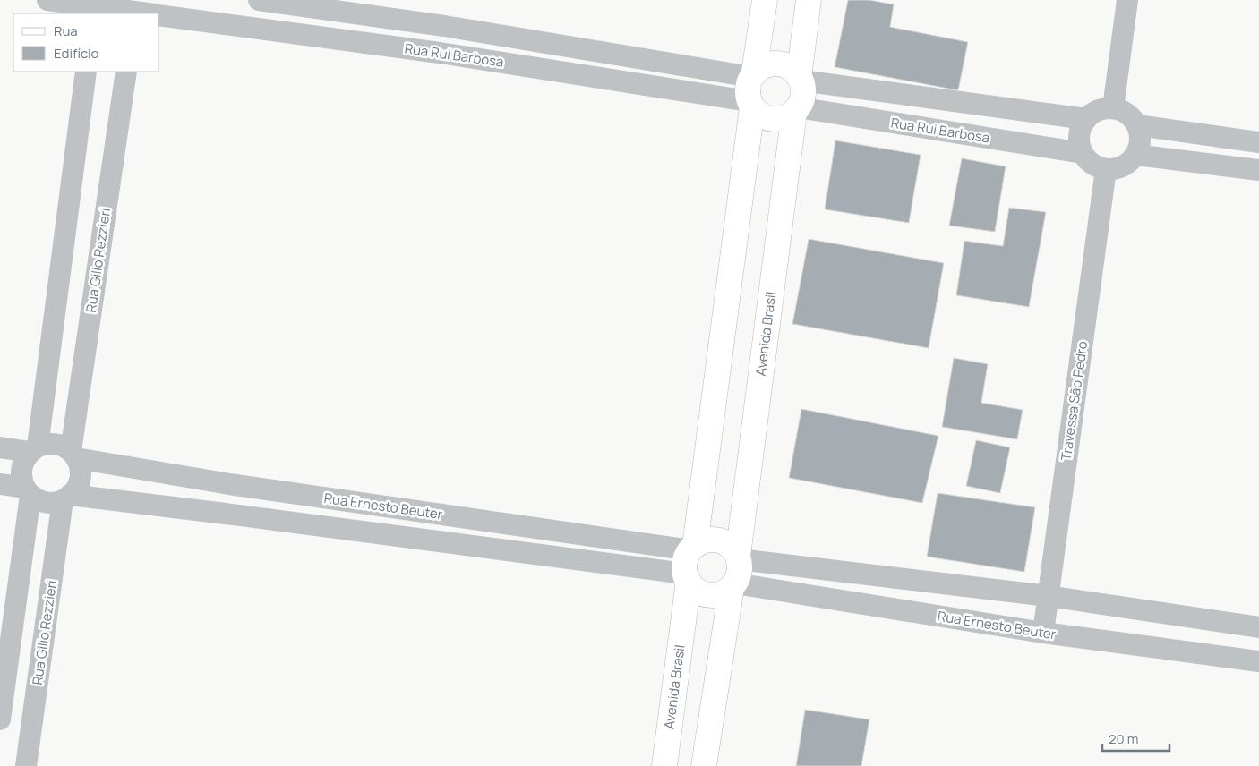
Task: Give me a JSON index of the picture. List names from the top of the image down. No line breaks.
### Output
{"streets":{"main road":["Avenida Brasil"],"street":["Rua Rui Barbosa","Rua Gilio Rezzieri","Travessa São Pedro","Rua Ernesto Beuter"]},"crossings":[["Rua Rui Barbosa","Avenida Brasil"],["Rua Rui Barbosa","Travessa São Pedro"],["Rua Gilio Rezzieri","Rua Ernesto Beuter"],["Avenida Brasil","Rua Ernesto Beuter"],["Travessa São Pedro","Rua Ernesto Beuter"]],"legend":["Rua","Edifício"],"scale_bar":"20 m"}
